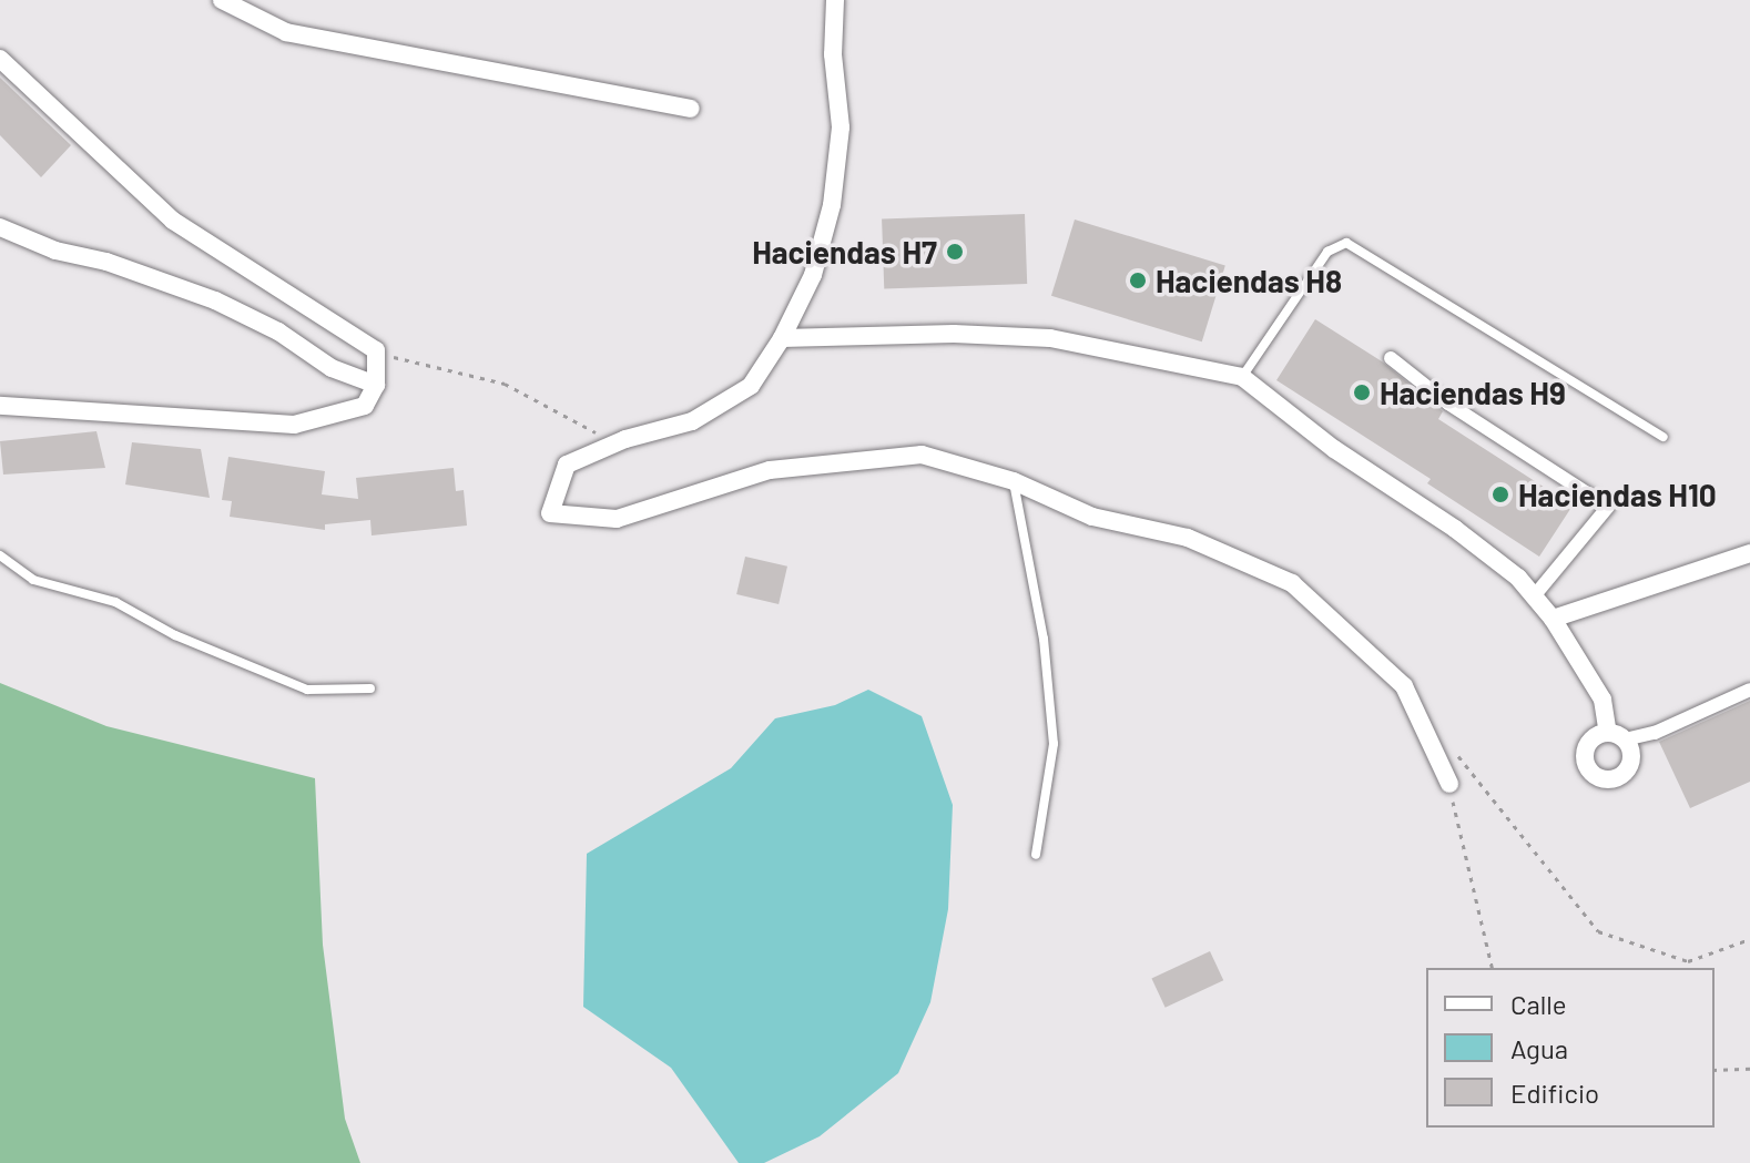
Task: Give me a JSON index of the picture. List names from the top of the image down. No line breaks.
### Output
{"places":["Haciendas H7","Haciendas H8","Haciendas H9","Haciendas H10"],"legend":["Calle","Agua","Edificio"]}
